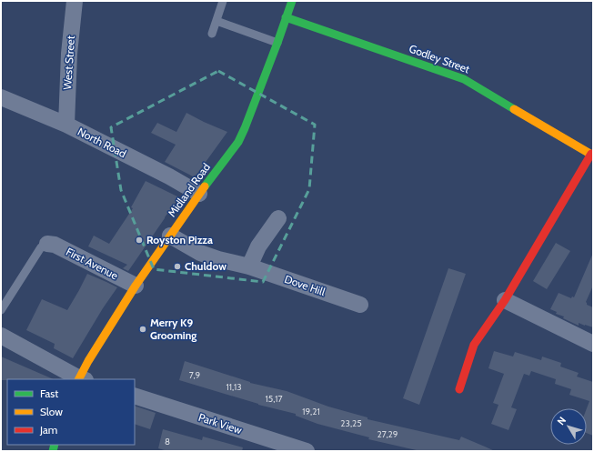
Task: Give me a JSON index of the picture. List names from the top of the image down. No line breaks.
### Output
{"streets":{"street":["Godley Street","West Street","North Road","Midland Road","First Avenue","Dove Hill","Park View"]},"crossings":[["Godley Street","Midland Road"],["West Street","North Road"],["North Road","Midland Road"],["Midland Road","First Avenue"],["Midland Road","Dove Hill"]],"places":["Royston Pizza","Chuldow","Merry K9 Grooming"],"house_numbers":["7,9","11,13","15,17","19,21","23,25","27,29","8"],"legend":["Fast","Slow","Jam"],"north":"top left"}
